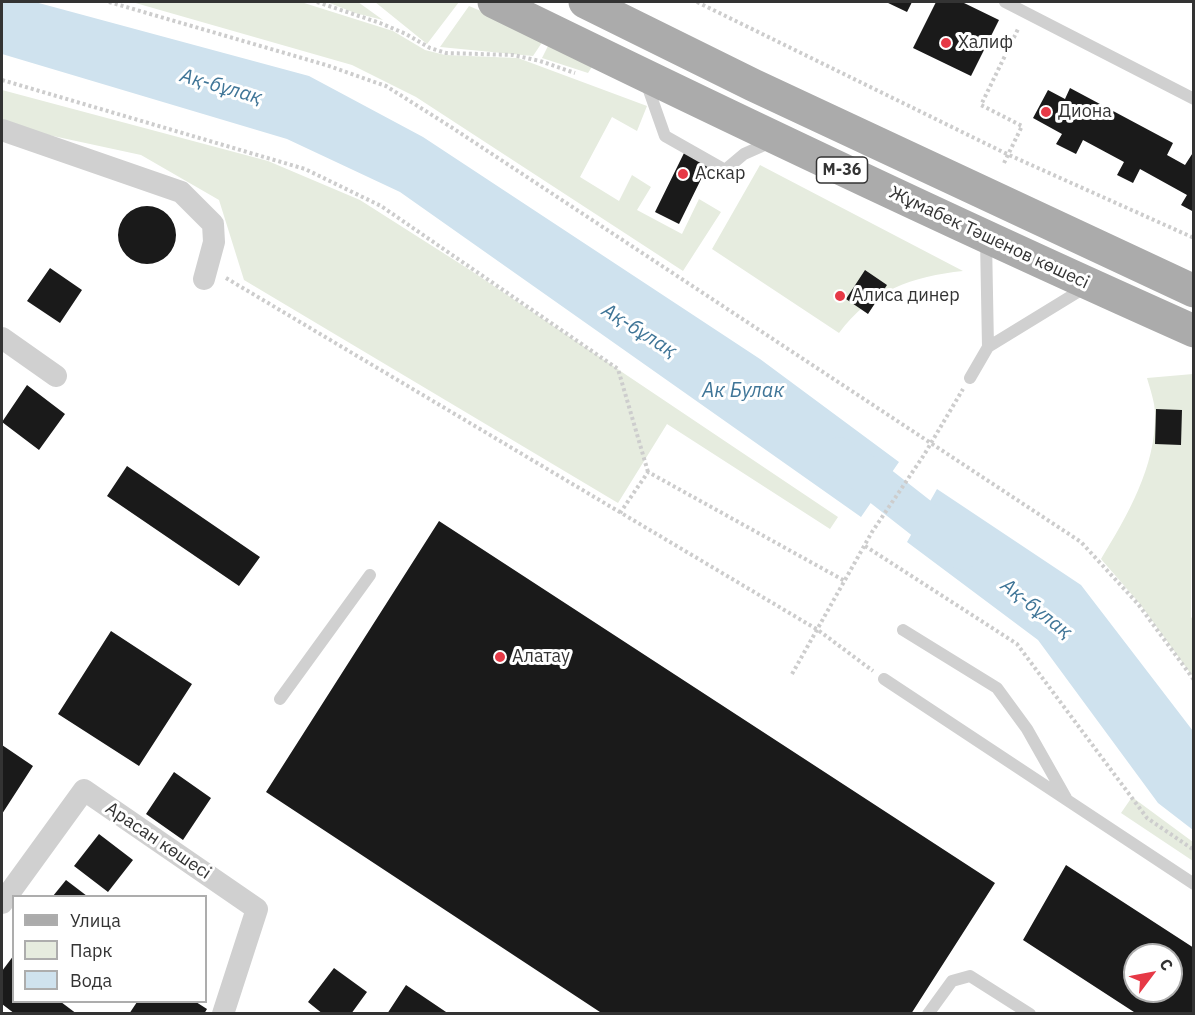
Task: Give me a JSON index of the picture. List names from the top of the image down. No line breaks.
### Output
{"streets":{"main road":["M-36","Жұмабек Тәшенов көшесі"],"street":["Арасан көшесі"]},"water":["Ақ-бұлақ","Ак Булак"],"places":["Халиф","Диона","Аскар","Алиса динер","Алатау"],"legend":["Улица","Парк","Вода"],"north":"top right"}
